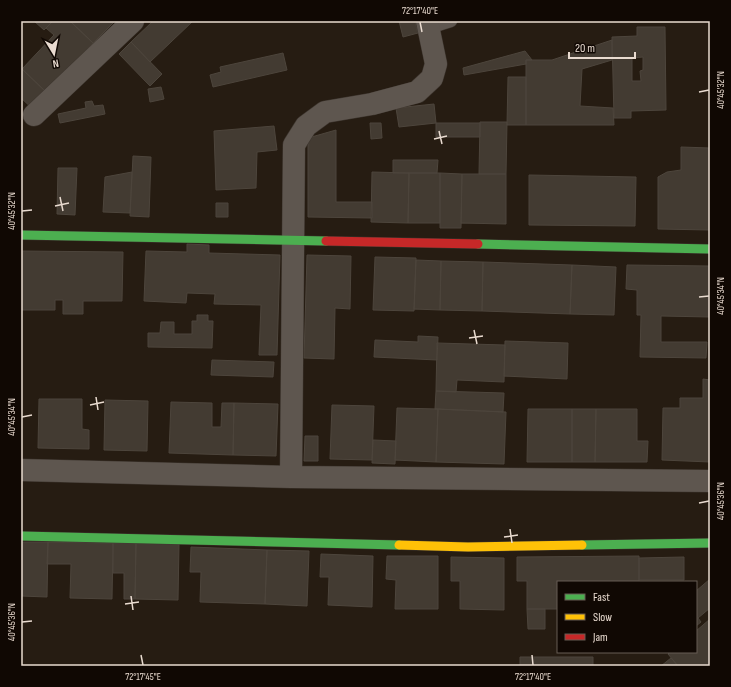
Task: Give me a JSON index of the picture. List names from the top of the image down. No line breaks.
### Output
{"legend":["Fast","Slow","Jam"],"scale_bar":"20 m","north":"bottom","coordinates":["72°17'40\"E","40°45'32\"N","40°45'34\"N","40°45'36\"N","72°17'45\"E"]}
